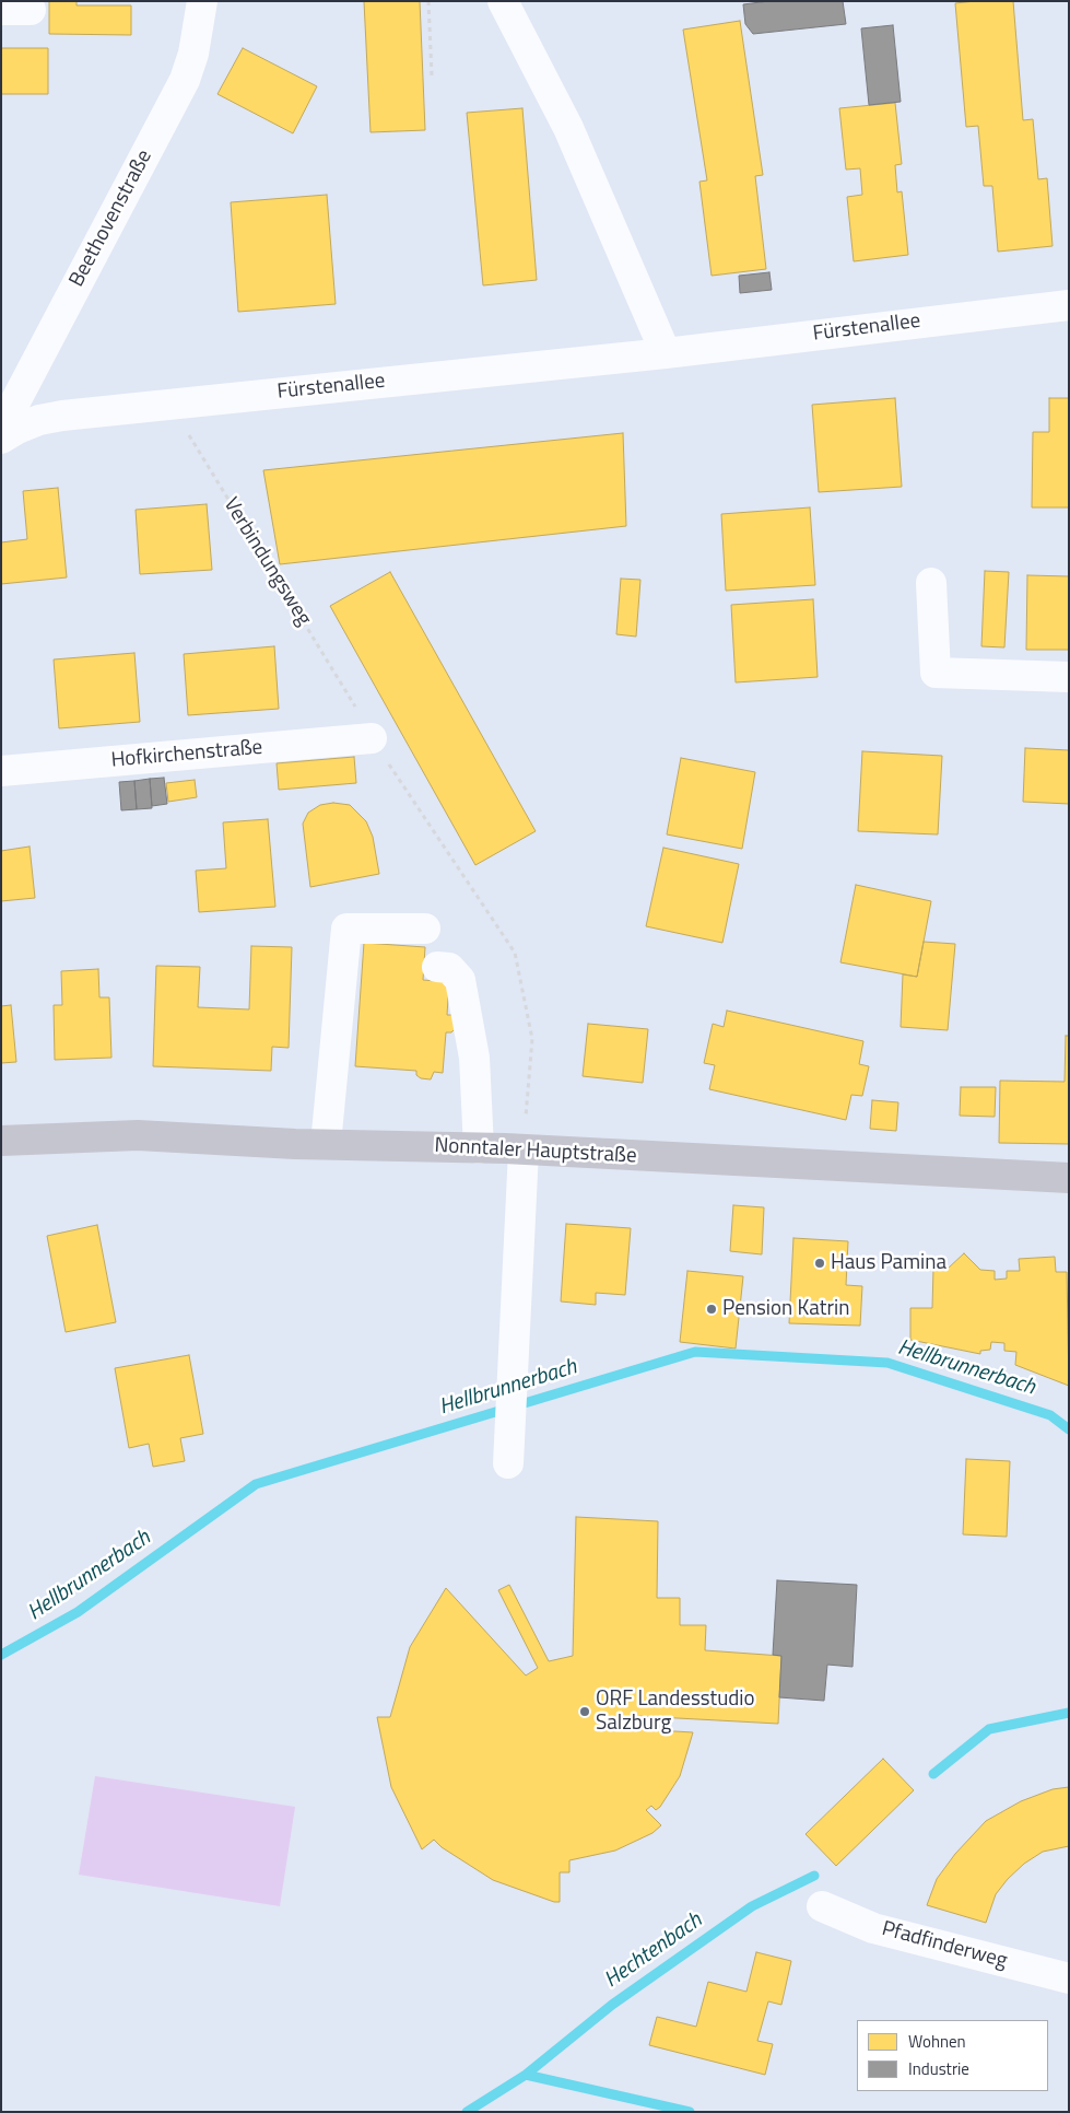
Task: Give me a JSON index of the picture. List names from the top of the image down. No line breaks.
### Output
{"streets":{"main road":["Nonntaler Hauptstraße"],"street":["Beethovenstraße","Fürstenallee","Hofkirchenstraße","Pfadfinderweg"],"path":["Verbindungsweg"]},"crossings":[["Verbindungsweg","Hofkirchenstraße"]],"water":["Hellbrunnerbach","Hechtenbach"],"places":["Haus Pamina","Pension Katrin","ORF Landesstudio Salzburg"],"legend":["Wohnen","Industrie"]}
